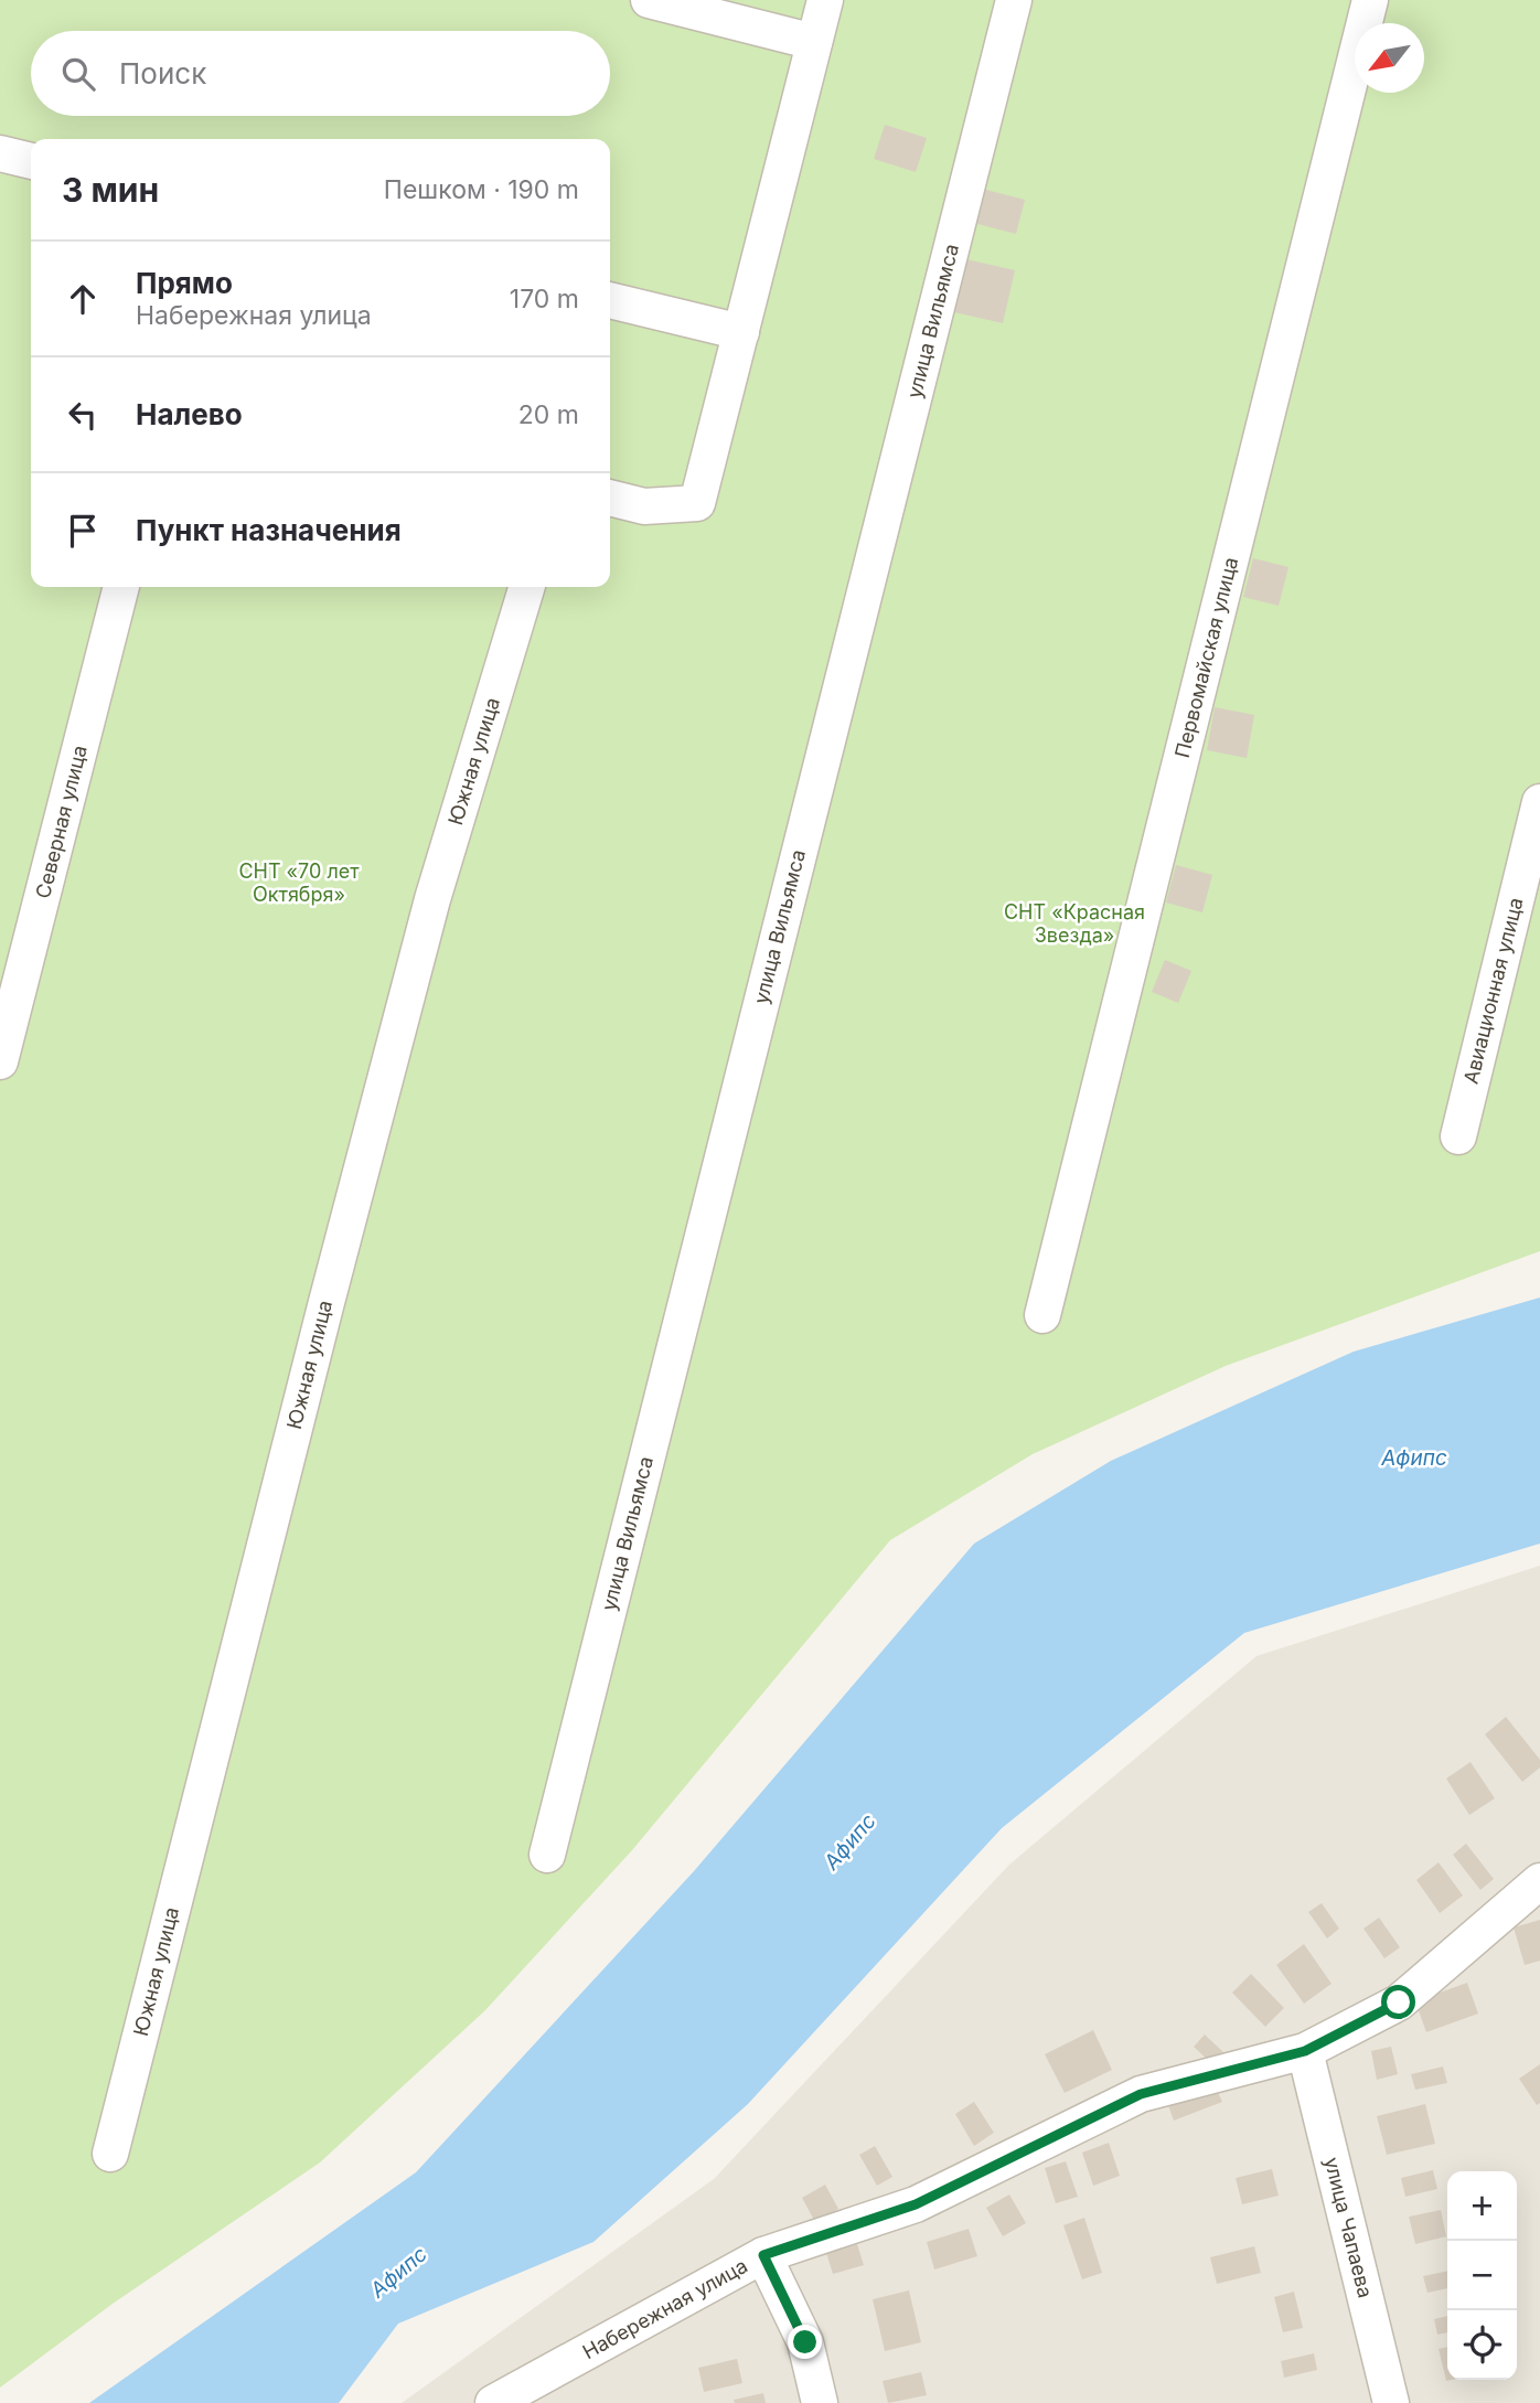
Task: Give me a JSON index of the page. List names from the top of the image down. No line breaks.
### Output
{"streets":{"street":["улица Вильямса","Первомайская улица","Южная улица","Северная улица","Авиационная улица","улица Чапаева","Набережная улица"]},"crossings":[["улица Чапаева","Набережная улица"]],"water":["Афипс"],"parks":["СНТ «70 лет Октября»","СНТ «Красная Звезда»"],"north":"bottom left","page":{"search":"Поиск","heading":["3 мин","Пешком · 190 m"],"list":[["Прямо","Набережная улица","170 m"],["Налево","20 m"],"Пункт назначения"],"map_buttons":["+","−"]}}
